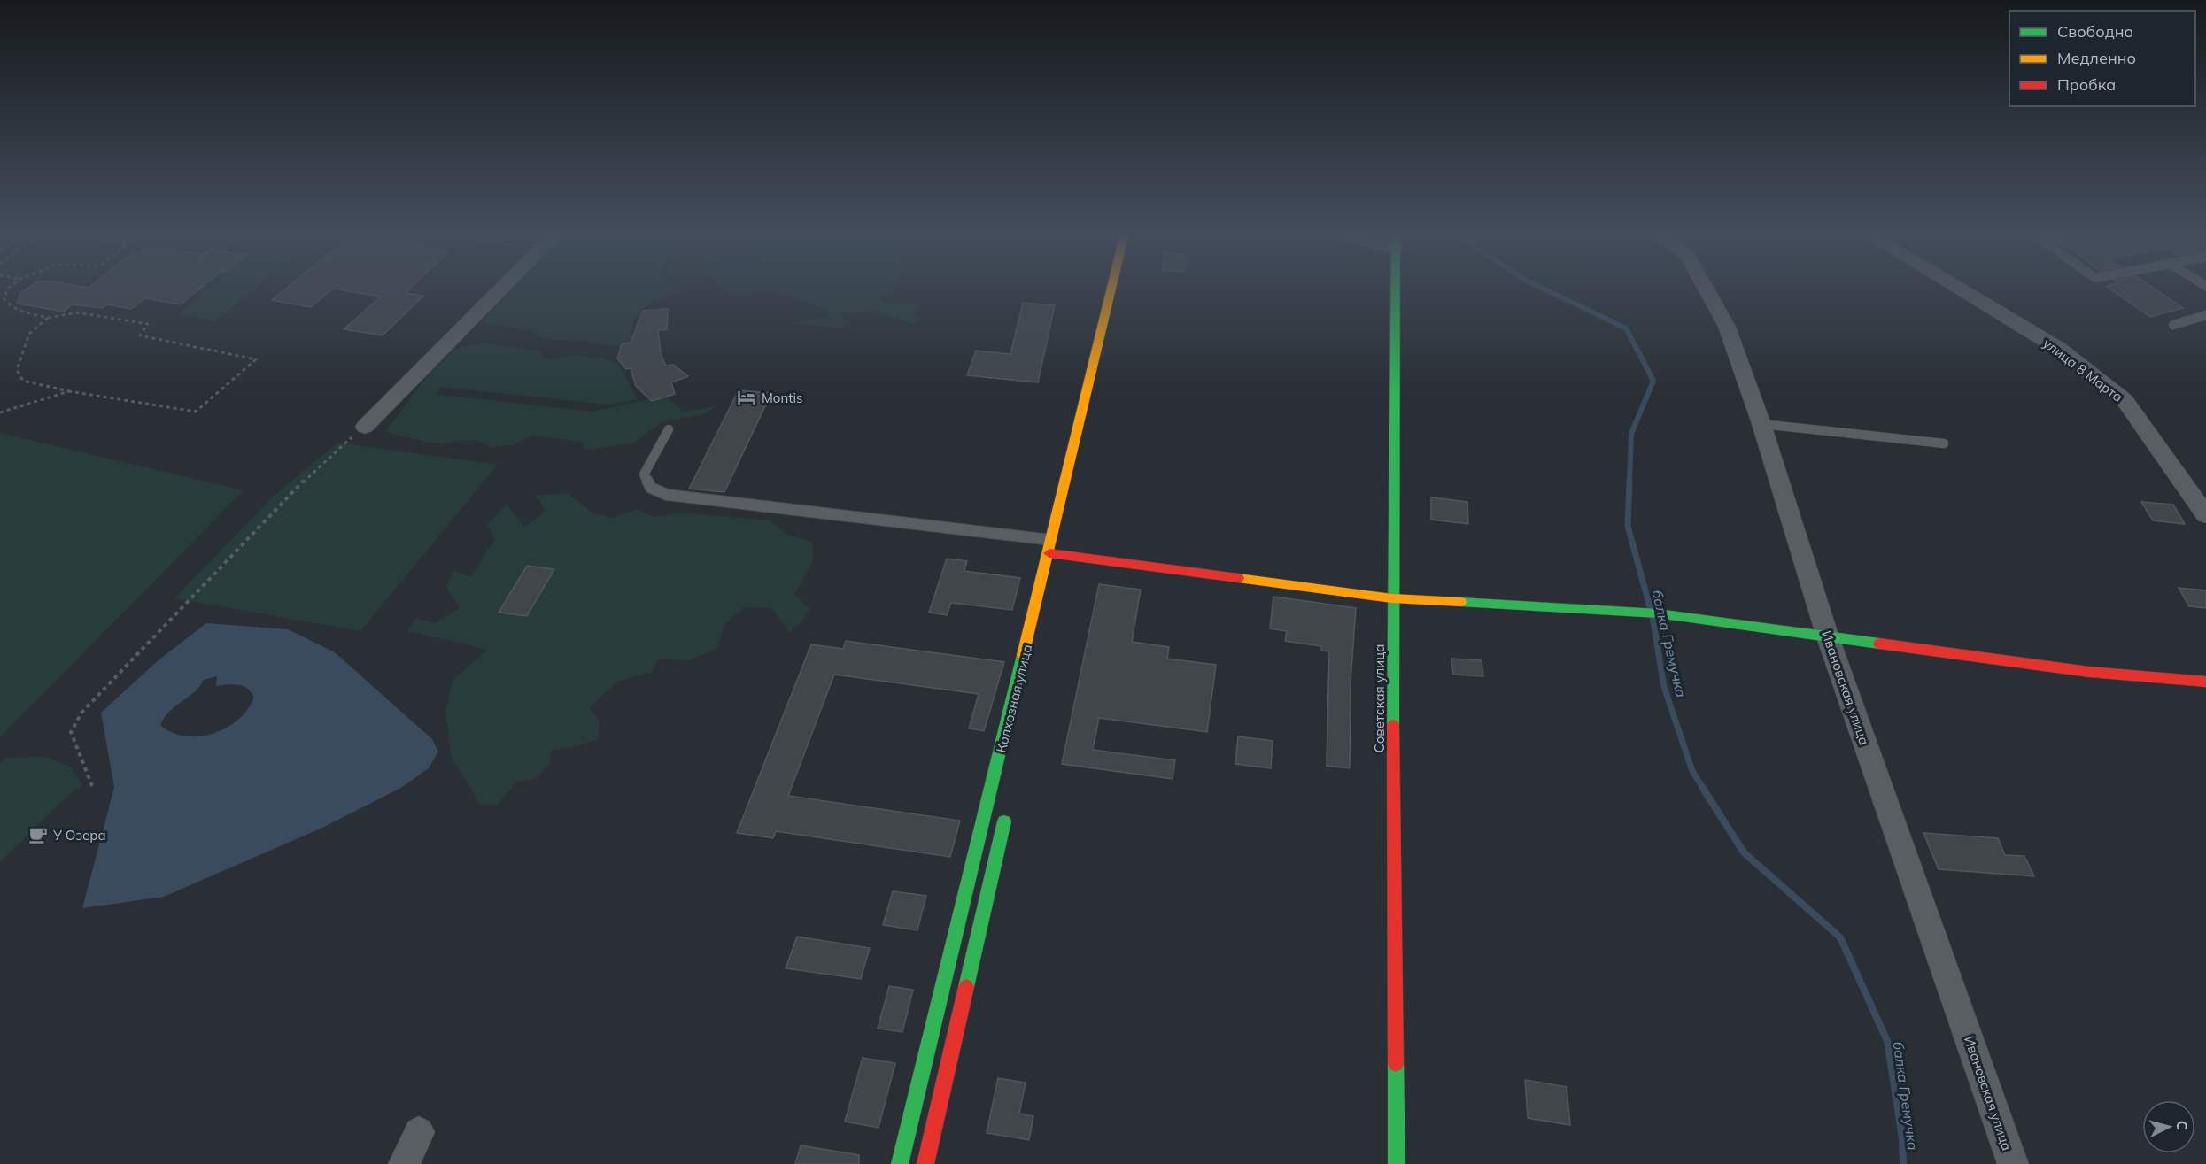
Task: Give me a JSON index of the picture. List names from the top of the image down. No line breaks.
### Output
{"streets":{"street":["улица 8 Марта","Ивановская улица","Колхозная улица","Советская улица"]},"water":["балка Гремучка"],"places":{"hotel":["Montis"],"cafe":["У Озера"]},"legend":["Свободно","Медленно","Пробка"],"north":"right"}
